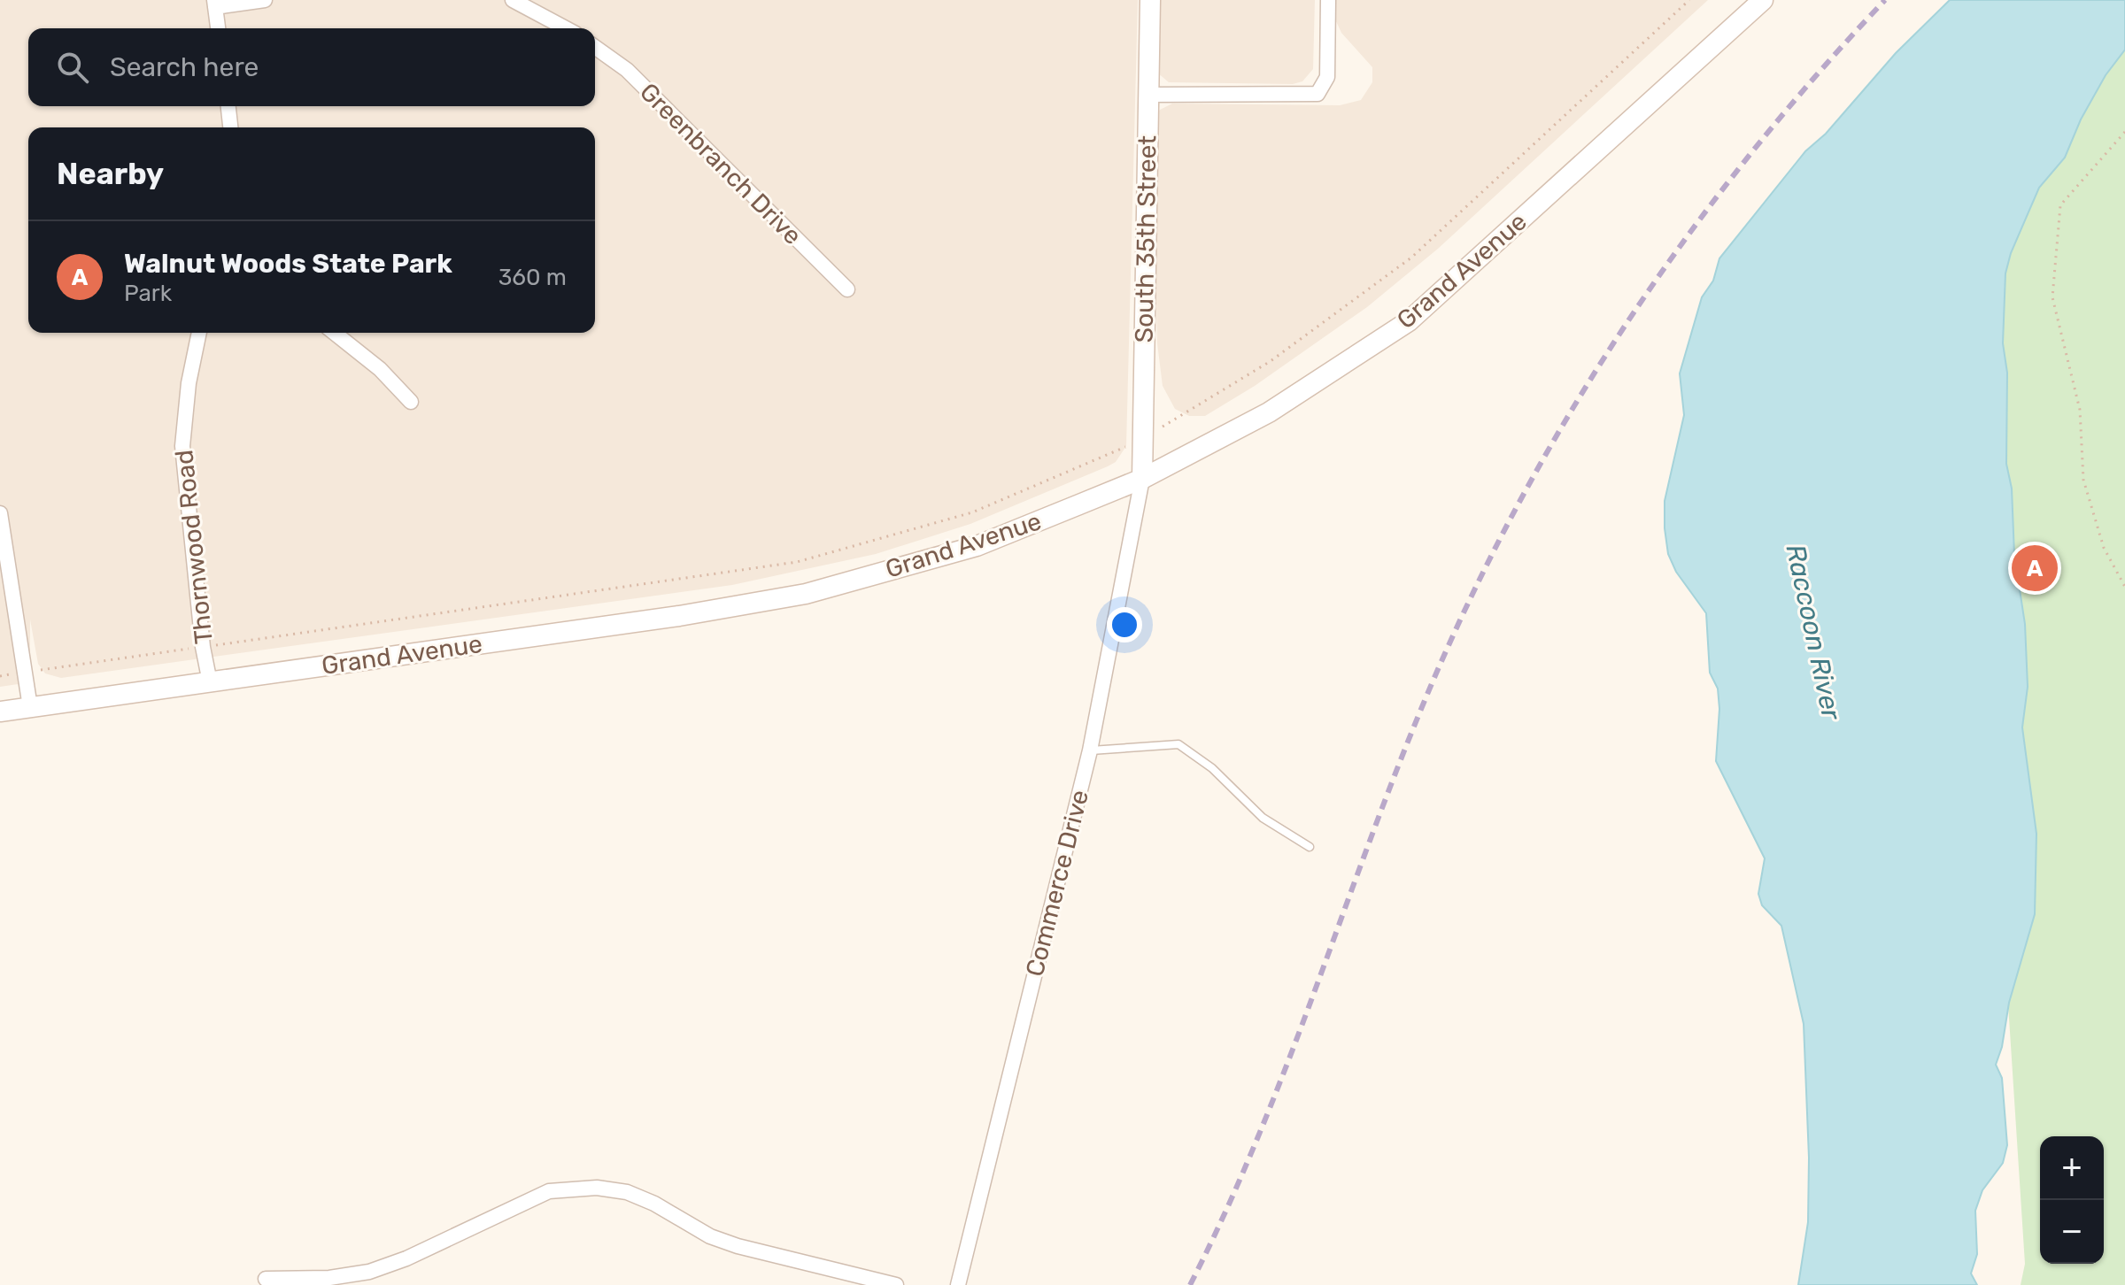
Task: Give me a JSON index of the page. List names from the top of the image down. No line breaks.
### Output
{"streets":{"main road":["South 35th Street","Grand Avenue"],"street":["Greenbranch Drive","Thornwood Road","Commerce Drive"]},"crossings":[["South 35th Street","Grand Avenue"],["South 35th Street","Commerce Drive"],["Grand Avenue","Thornwood Road"],["Grand Avenue","Commerce Drive"]],"water":["Raccoon River"],"page":{"search":"Search here","heading":"Nearby","list":[{"mark":"A","name":"Walnut Woods State Park","note":"Park","value":"360 m"}],"pins":"A","map_buttons":["+","−"]}}
